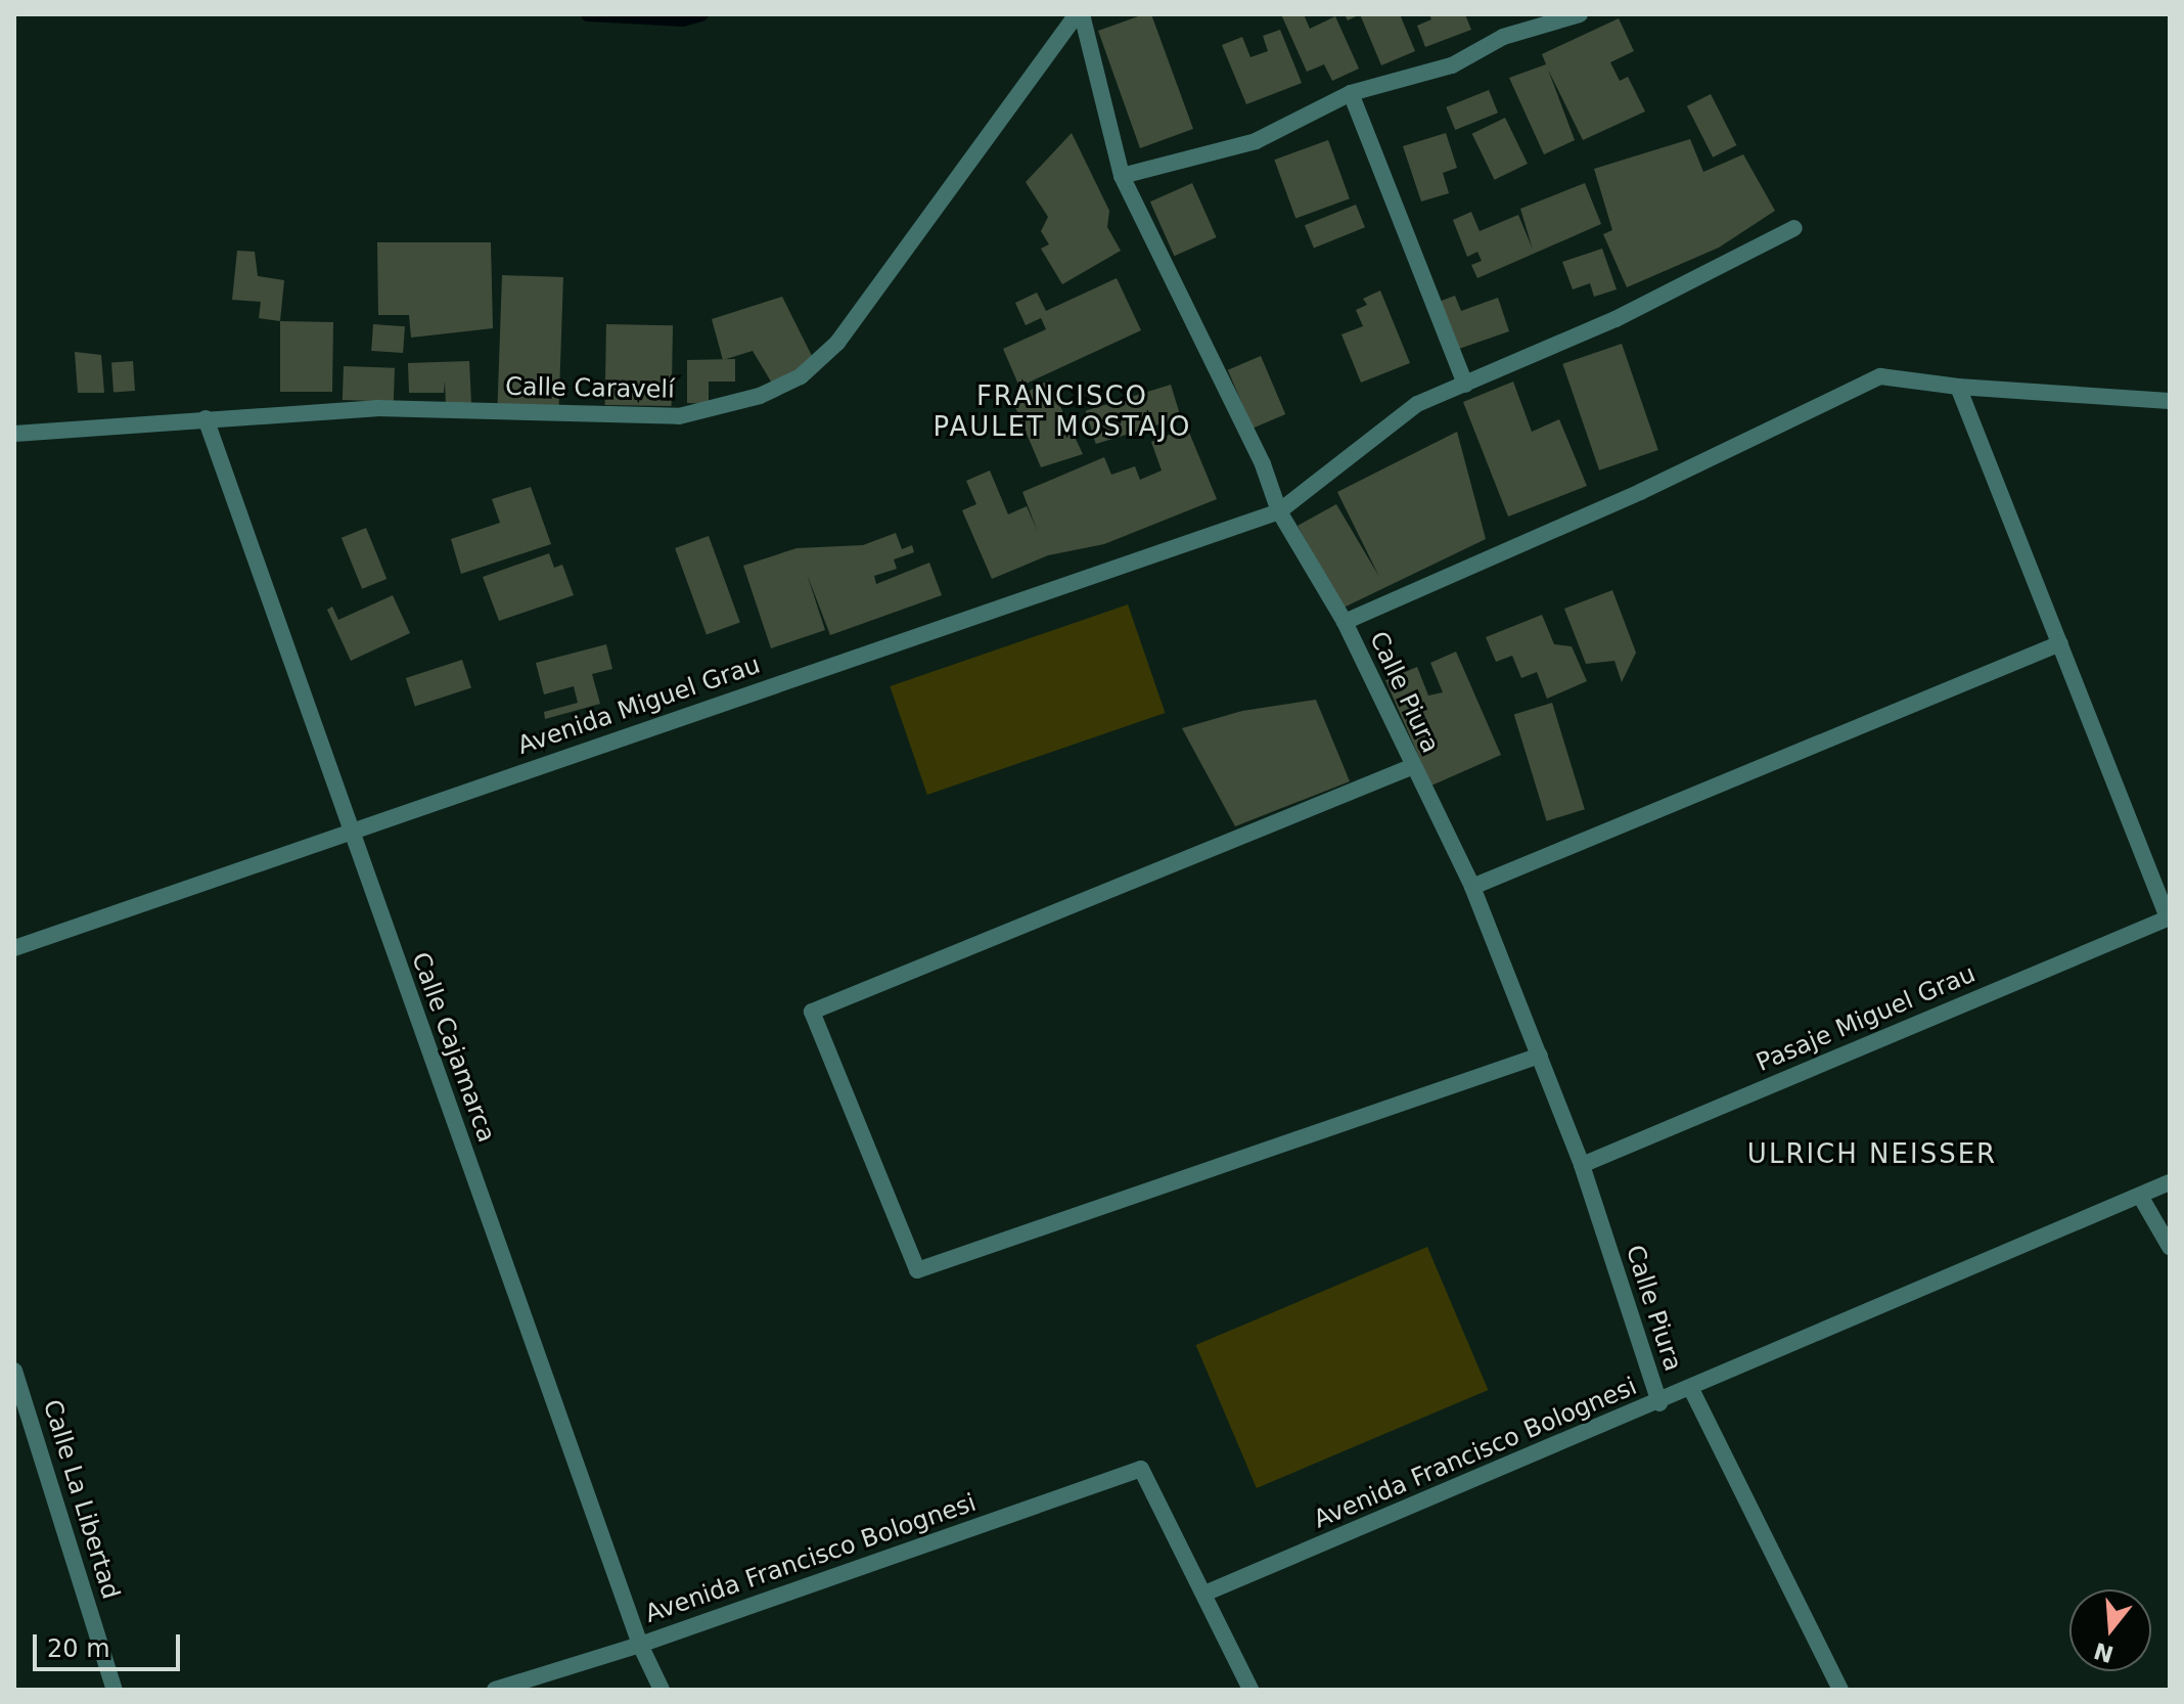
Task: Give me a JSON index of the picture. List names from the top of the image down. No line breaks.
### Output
{"streets":{"street":["Calle Caravelí","Calle Piura","Avenida Miguel Grau","Pasaje Miguel Grau","Calle Cajamarca","Avenida Francisco Bolognesi","Calle La Libertad"]},"crossings":[["Calle Caravelí","Calle Piura"],["Calle Caravelí","Calle Cajamarca"],["Calle Piura","Avenida Miguel Grau"],["Calle Piura","Pasaje Miguel Grau"],["Calle Piura","Avenida Francisco Bolognesi"],["Avenida Miguel Grau","Calle Cajamarca"],["Calle Cajamarca","Avenida Francisco Bolognesi"]],"districts":["FRANCISCO PAULET MOSTAJO","ULRICH NEISSER"],"scale_bar":"20 m","north":"bottom"}
